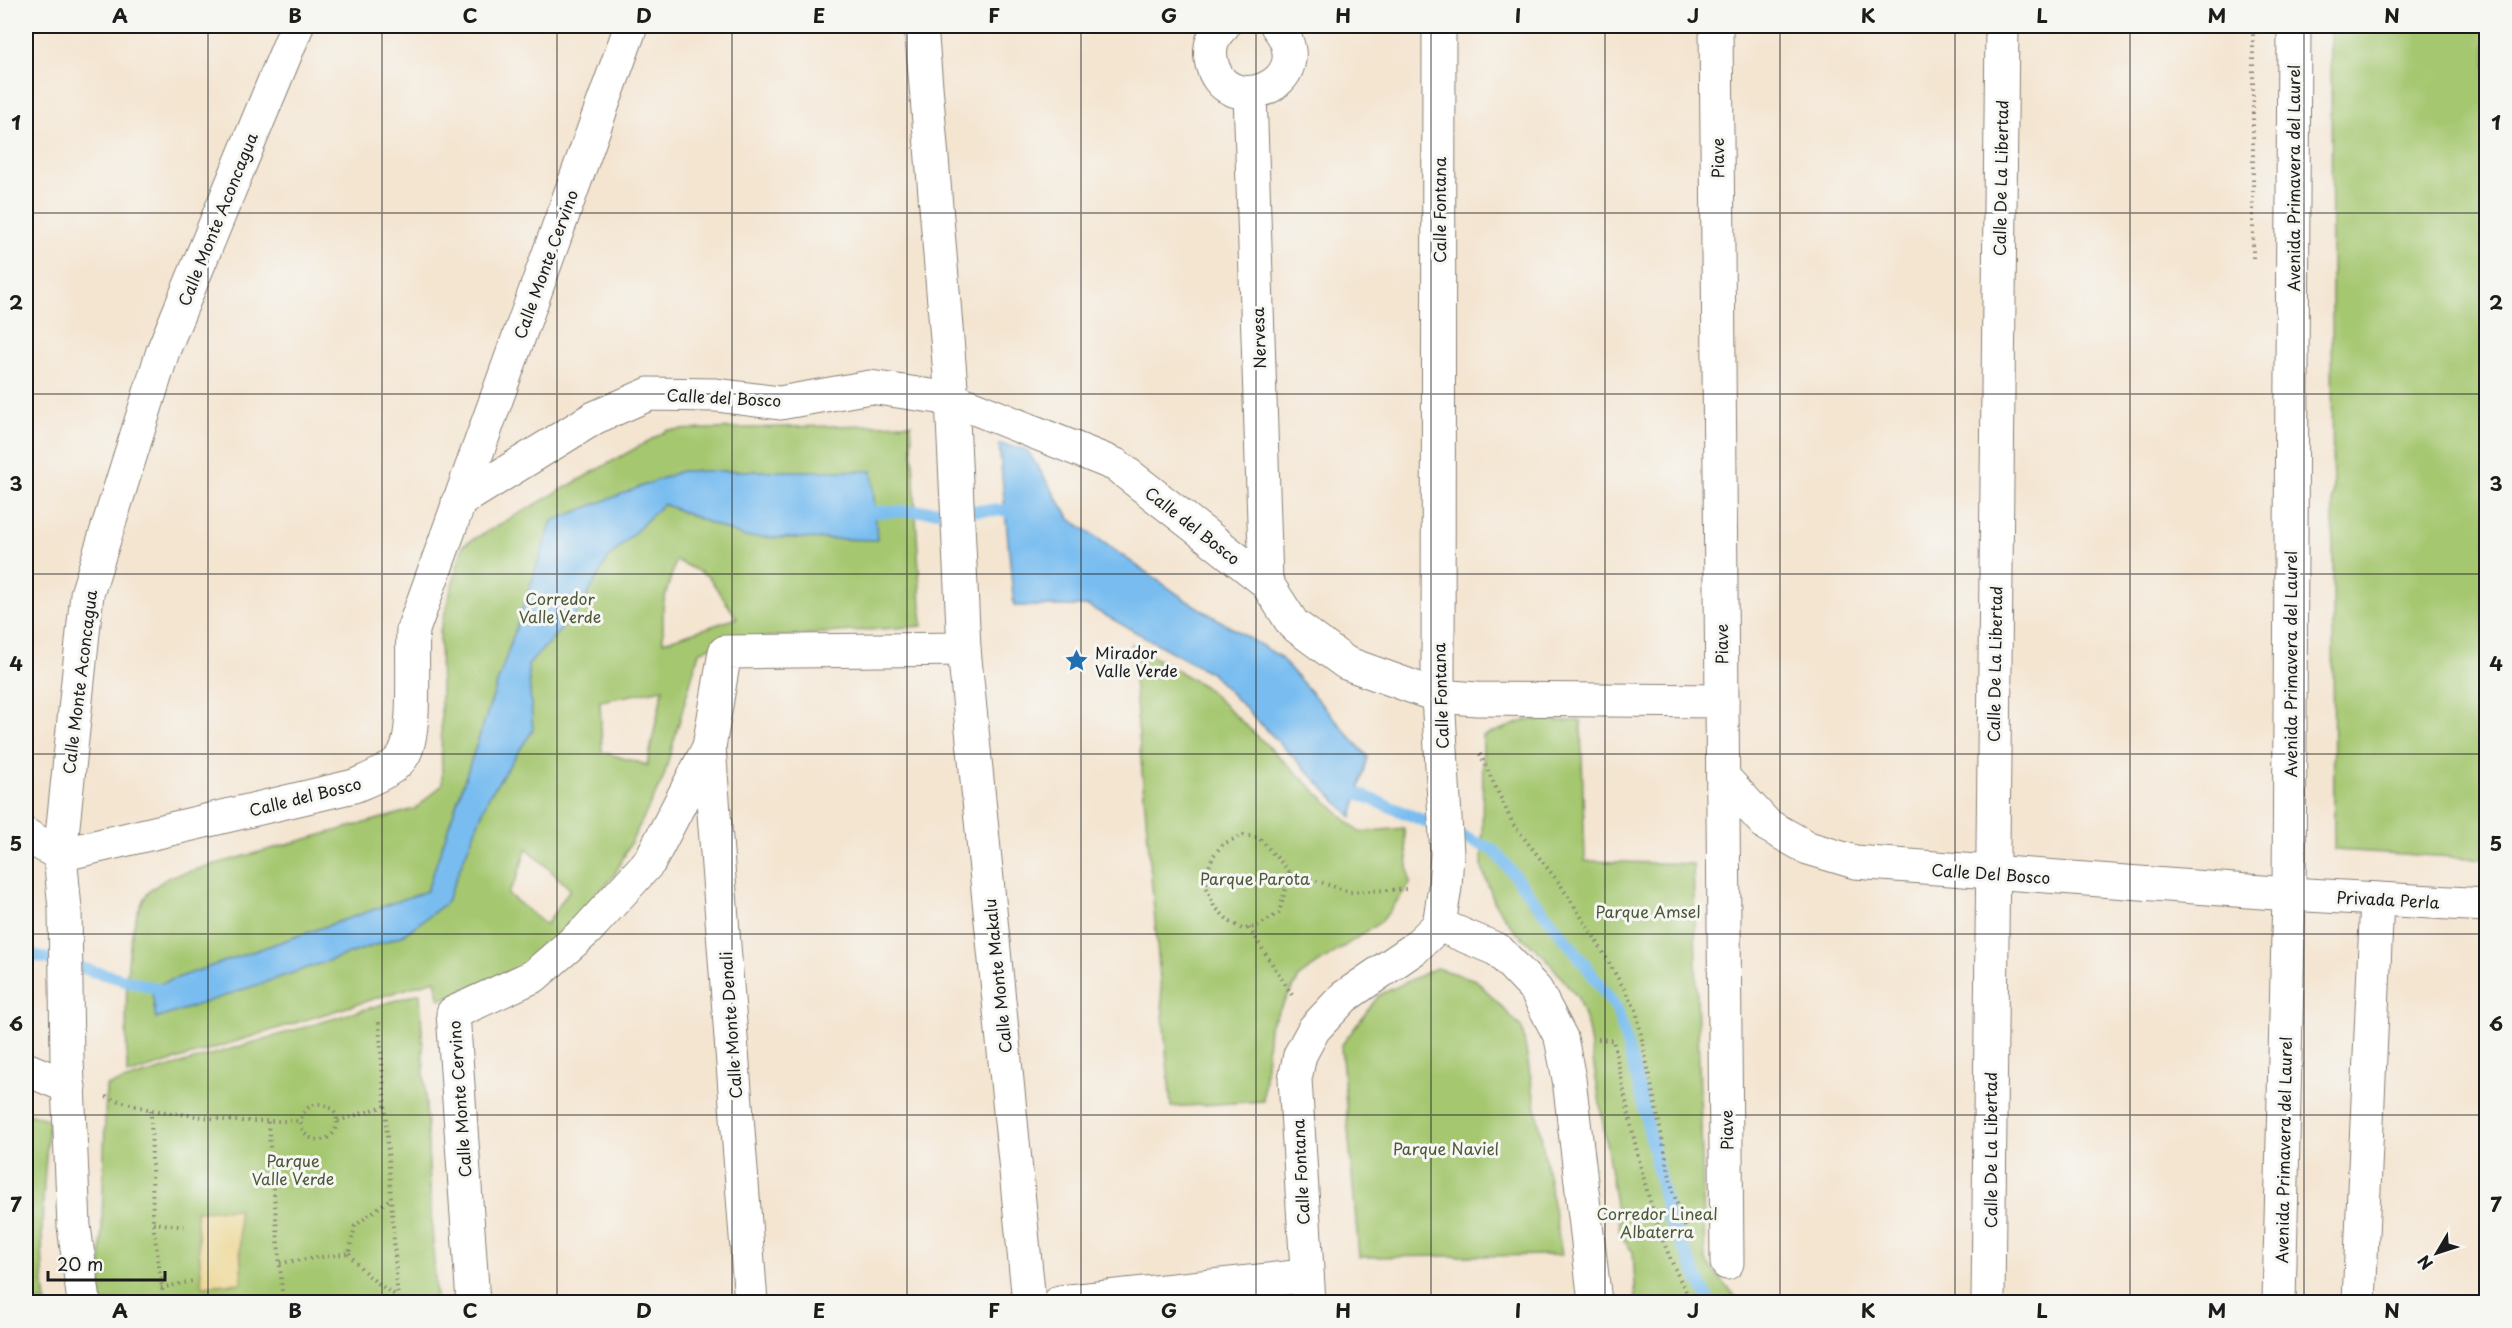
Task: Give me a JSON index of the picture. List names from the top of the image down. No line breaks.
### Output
{"streets":{"street":["Piave","Calle De La Libertad","Avenida Primavera del Laurel","Calle Fontana","Calle Monte Aconcagua","Calle Monte Cervino","Nervesa","Calle del Bosco","Calle Del Bosco","Privada Perla","Calle Monte Makalu","Calle Monte Denali"]},"crossings":[["Piave","Calle del Bosco"],["Piave","Calle Del Bosco"],["Calle De La Libertad","Calle Del Bosco"],["Avenida Primavera del Laurel","Calle Del Bosco"],["Avenida Primavera del Laurel","Privada Perla"],["Calle Fontana","Calle del Bosco"],["Calle Monte Aconcagua","Calle del Bosco"],["Calle Monte Cervino","Calle del Bosco"],["Calle Monte Cervino","Calle Monte Makalu"],["Calle Monte Cervino","Calle Monte Denali"],["Nervesa","Calle del Bosco"],["Calle del Bosco","Calle Monte Makalu"],["Calle Del Bosco","Privada Perla"]],"parks":["Corredor Valle Verde","Parque Parota","Parque Amsel","Parque Naviel","Parque Valle Verde","Corredor Lineal Albaterra"],"places":{"place":["Mirador Valle Verde"]},"scale_bar":"20 m","north":"bottom left","grid":{"columns":["A","B","C","D","E","F","G","H","I","J","K","L","M","N"],"rows":["1","2","3","4","5","6","7"]}}
